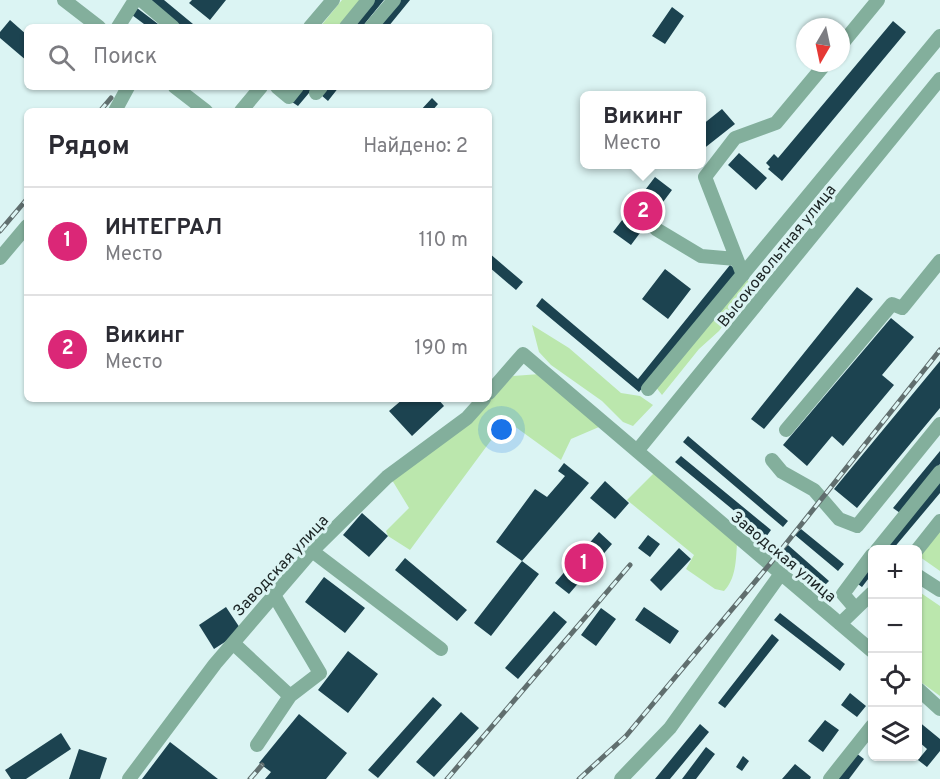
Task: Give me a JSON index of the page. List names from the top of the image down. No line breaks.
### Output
{"streets":{"street":["Высоковольтная улица","Заводская улица"]},"crossings":[["Высоковольтная улица","Заводская улица"]],"north":"bottom","page":{"search":"Поиск","popup":["Викинг","Место"],"heading":["Рядом","Найдено: 2"],"list":[{"mark":"1","name":"ИНТЕГРАЛ","note":"Место","value":"110 m"},{"mark":"2","name":"Викинг","note":"Место","value":"190 m"}],"pins":["2","1"],"map_buttons":["+","−"]}}
